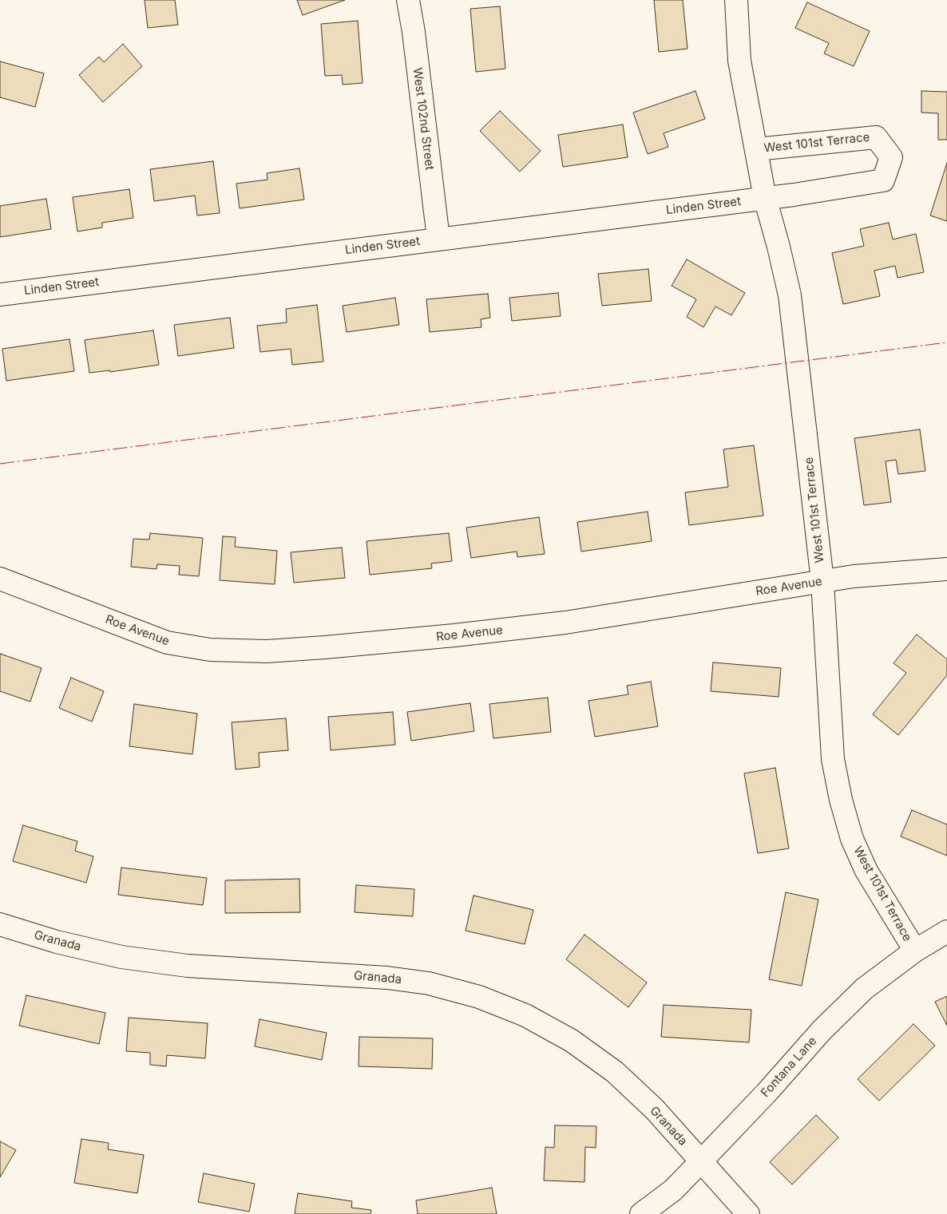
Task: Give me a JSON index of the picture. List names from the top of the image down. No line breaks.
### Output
{"streets":{"street":["West 102nd Street","West 101st Terrace","Linden Street","Roe Avenue","Granada","Fontana Lane"]},"crossings":[["West 102nd Street","Linden Street"],["West 101st Terrace","Linden Street"],["West 101st Terrace","Roe Avenue"],["West 101st Terrace","Fontana Lane"],["Granada","Fontana Lane"]]}
